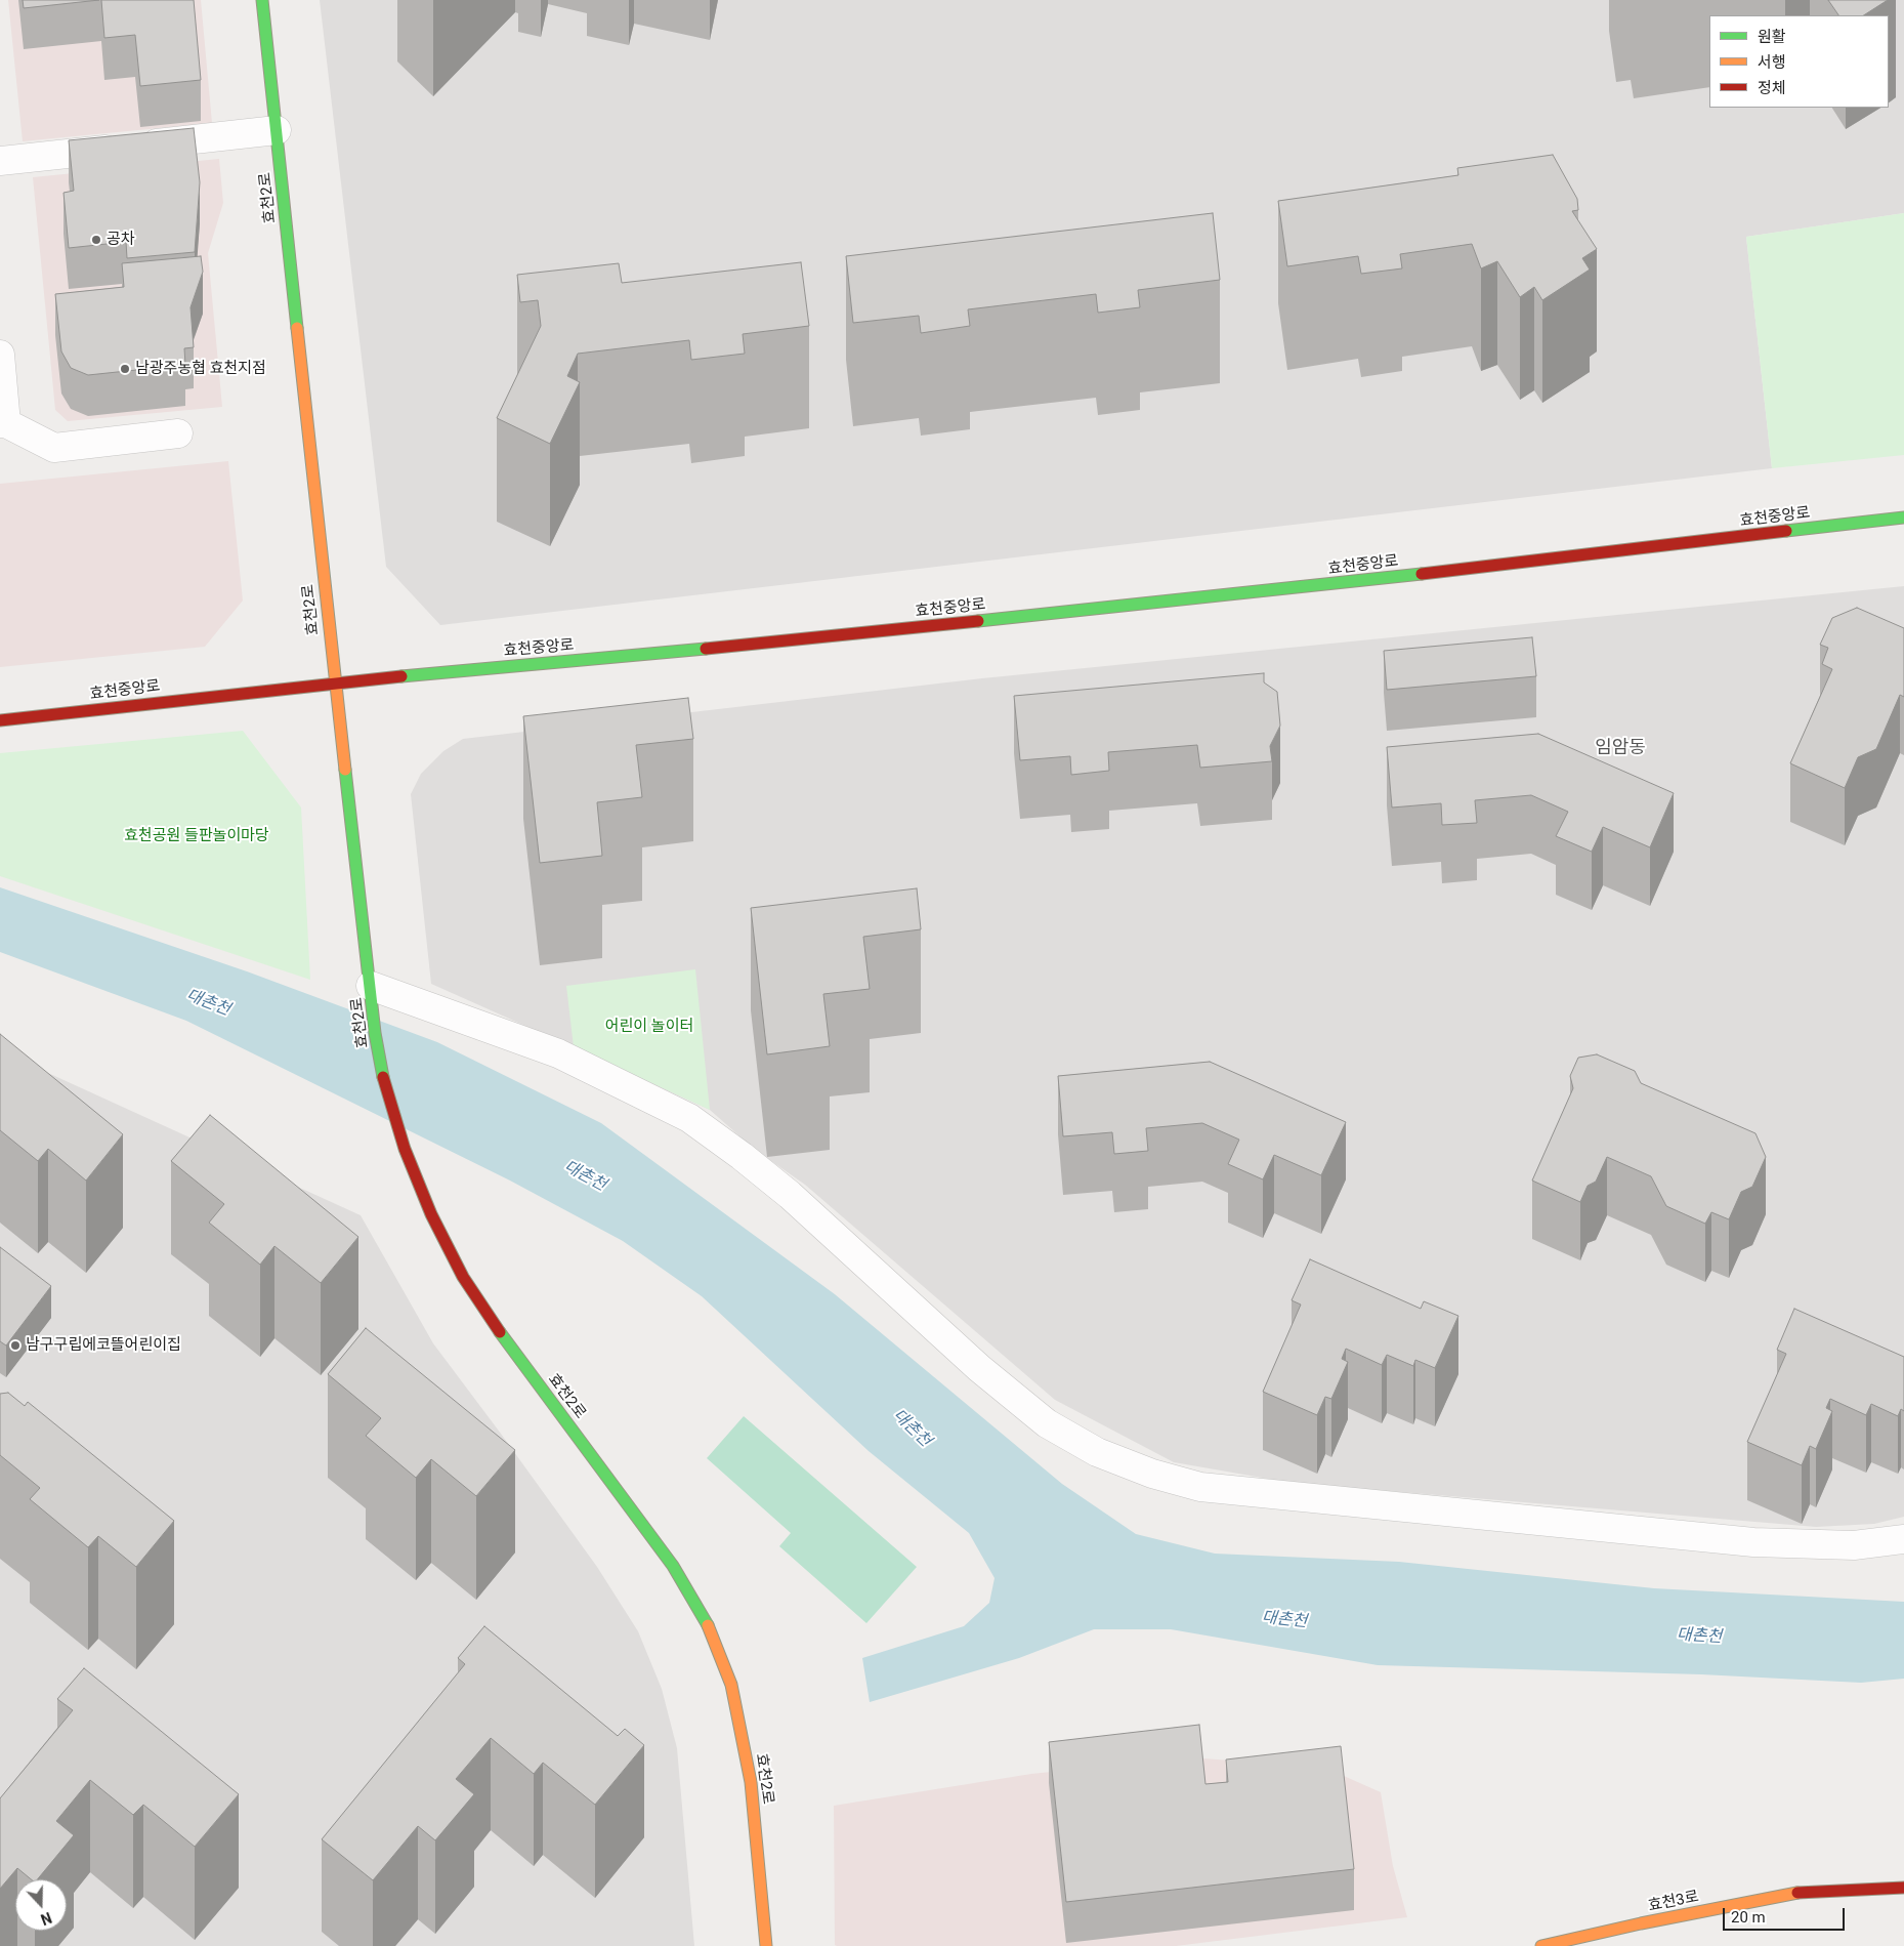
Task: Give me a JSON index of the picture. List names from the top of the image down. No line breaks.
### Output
{"streets":{"street":["효천2로","효천중앙로","효천3로"]},"crossings":[["효천2로","효천중앙로"]],"districts":["임암동"],"water":["대촌천"],"parks":["효천공원 들판놀이마당","어린이 놀이터"],"places":["공차","남광주농협 효천지점","남구구립에코뜰어린이집"],"legend":["원활","서행","정체"],"scale_bar":"20 m","north":"bottom"}
